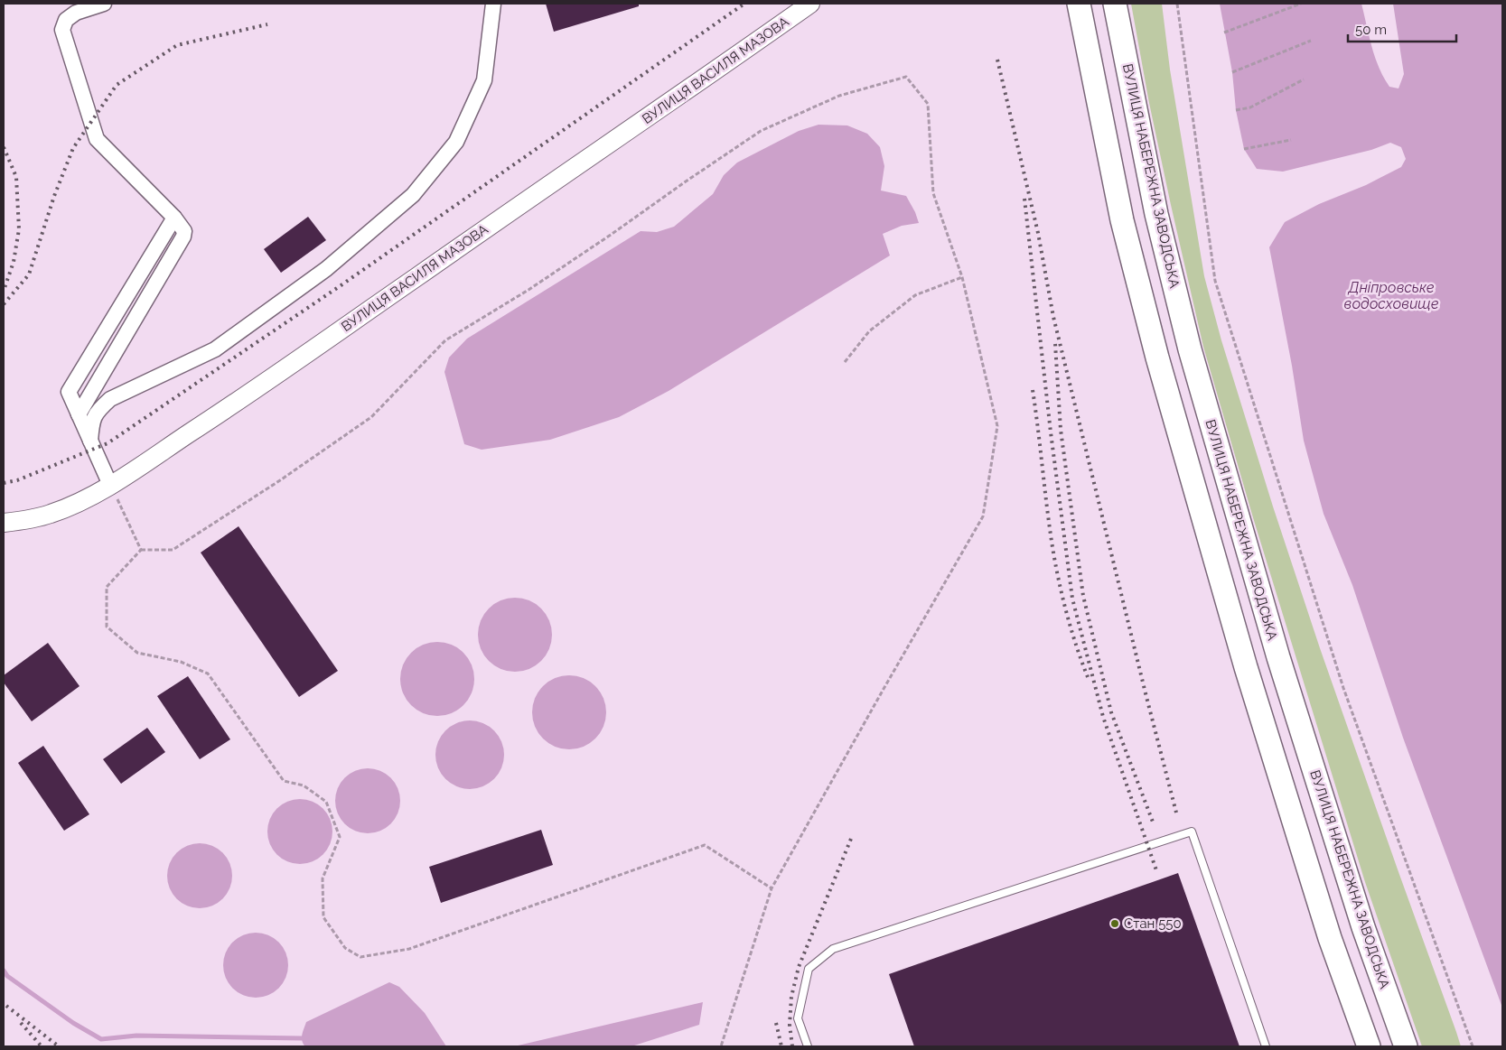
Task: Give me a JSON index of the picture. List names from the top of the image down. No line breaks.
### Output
{"streets":{"main road":["ВУЛИЦЯ НАБЕРЕЖНА ЗАВОДСЬКА"],"street":["ВУЛИЦЯ ВАСИЛЯ МАЗОВА"]},"water":["Дніпровське водосховище"],"places":["Стан 550"],"scale_bar":"50 m"}
